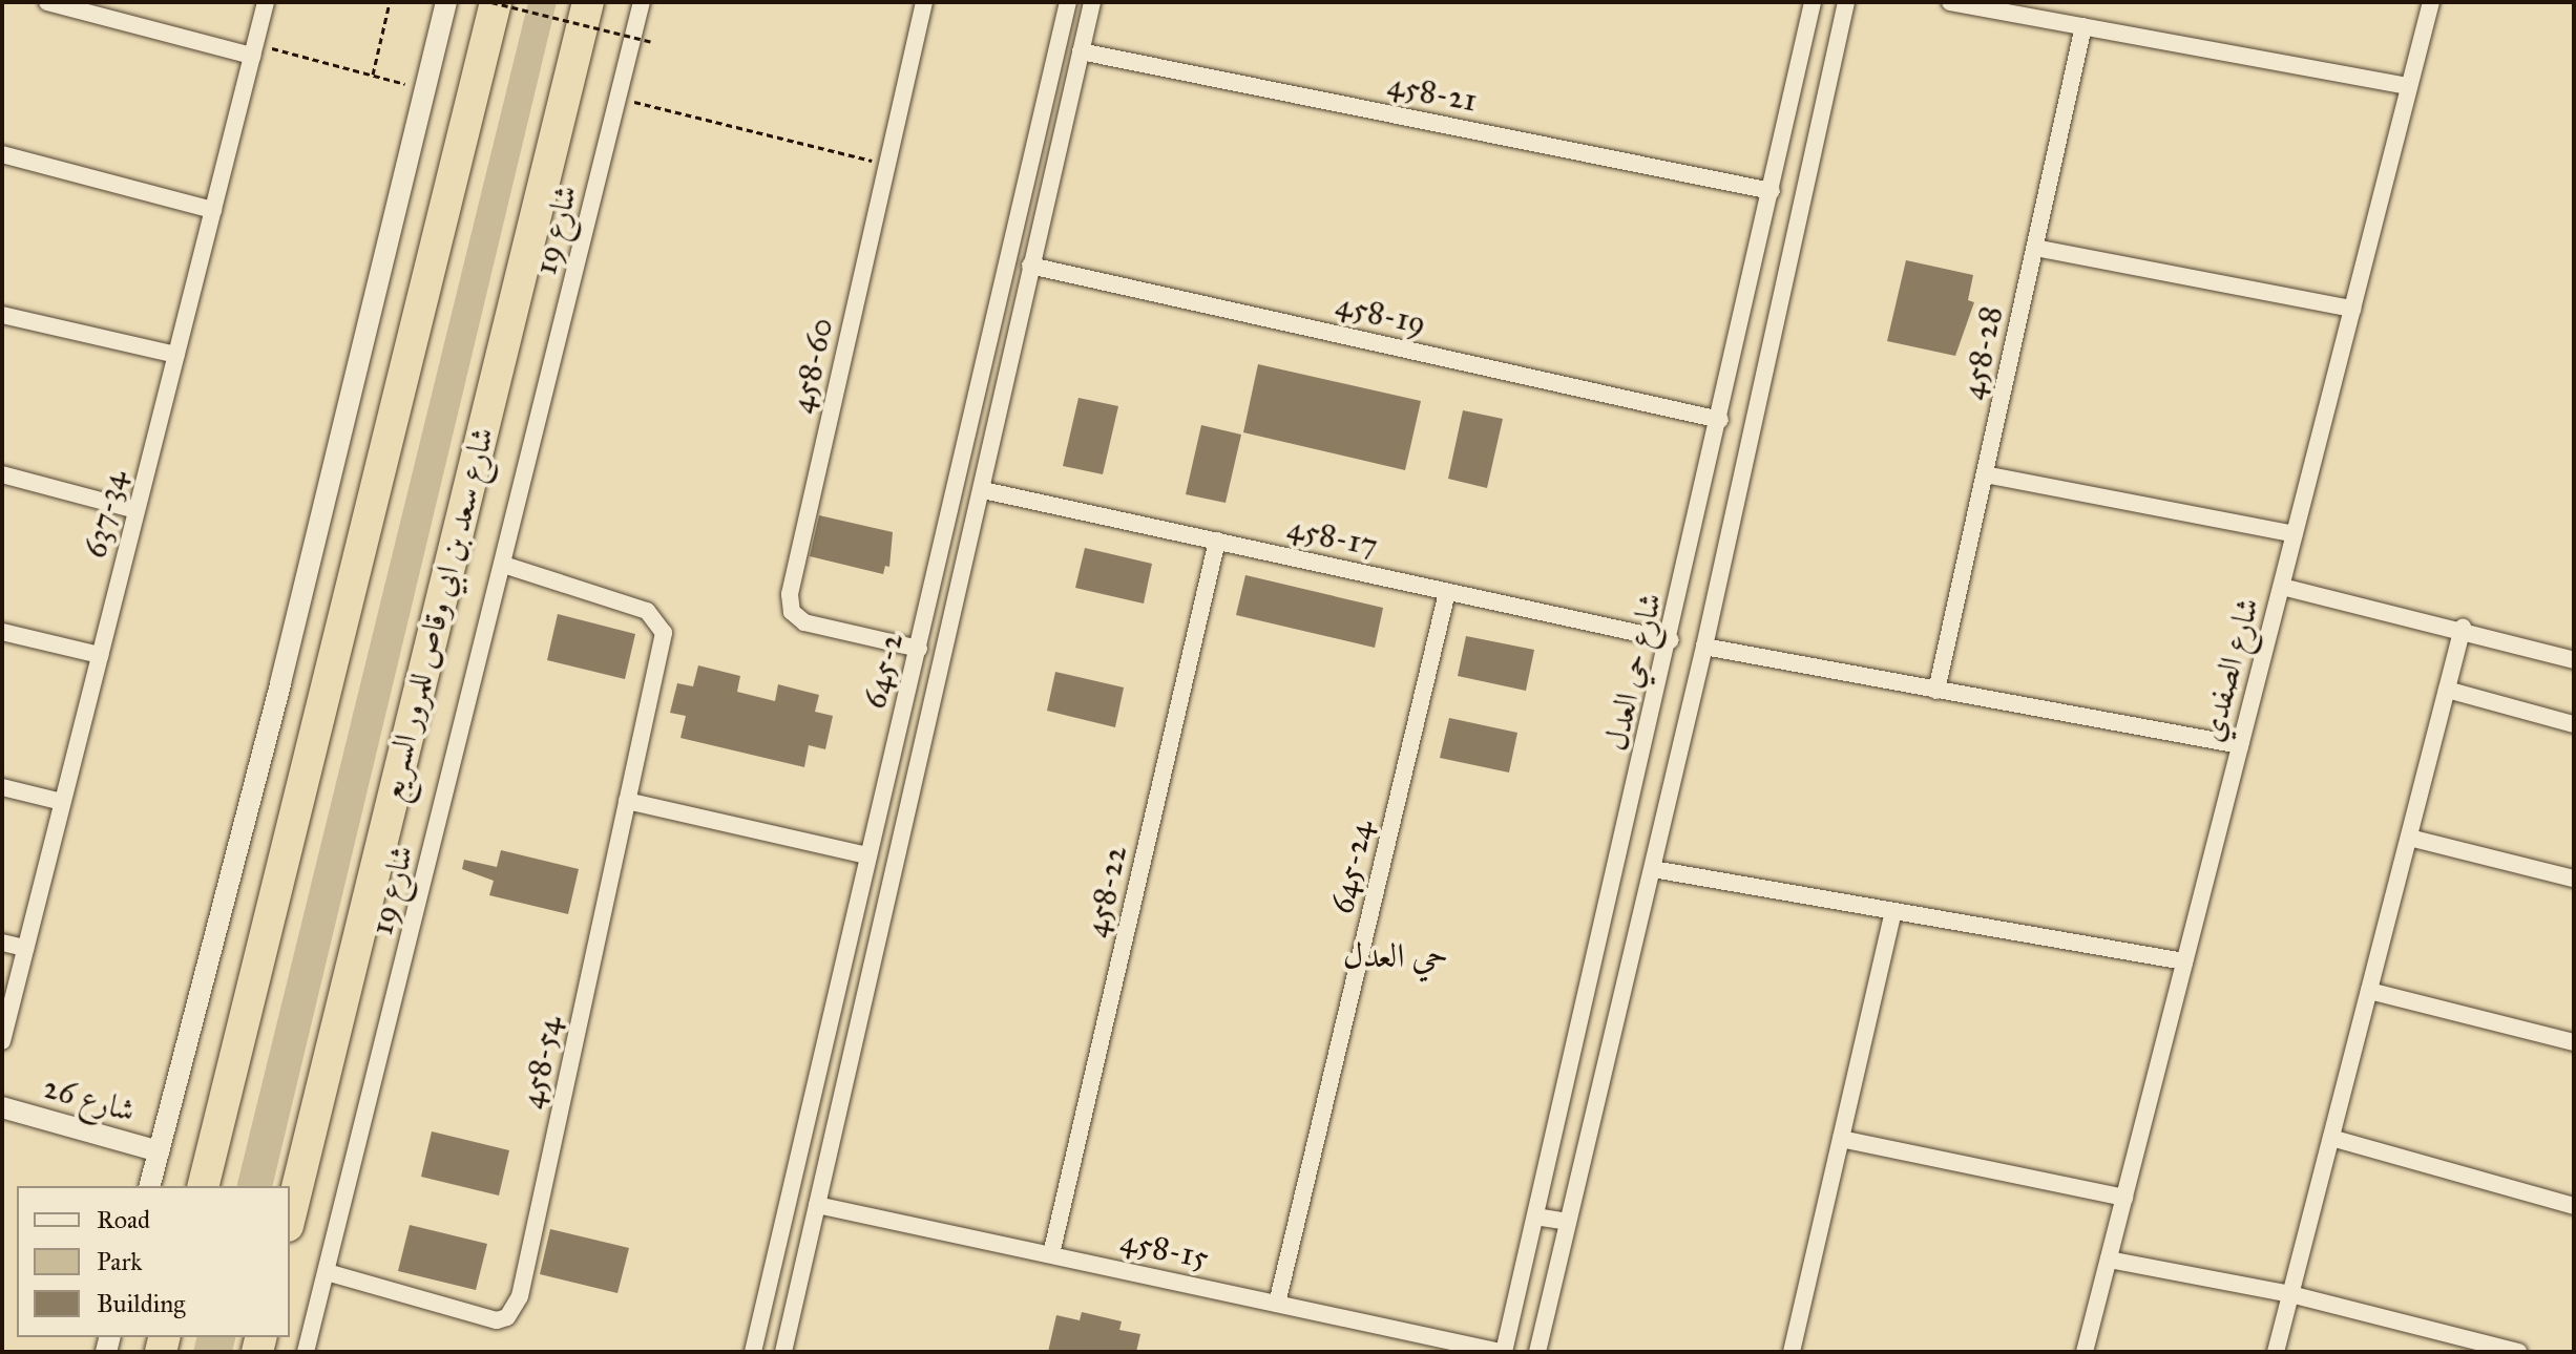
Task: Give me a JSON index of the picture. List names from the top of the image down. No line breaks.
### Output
{"streets":{"highway":["شارع سعد بن ابي وقاص للمرور السريع"],"street":["458-21","شارع 19","458-19","458-28","458-60","637-34","458-17","شارع الصفدي","645-2","شارع حي العدل","645-24","458-22","458-54","شارع 26","458-15"]},"crossings":[["458-21","645-2"],["458-21","شارع حي العدل"],["شارع 19","458-54"],["458-19","645-2"],["458-19","شارع حي العدل"],["458-60","645-2"],["458-17","645-2"],["458-17","شارع حي العدل"],["458-17","645-24"],["458-17","458-22"],["645-2","458-15"],["شارع حي العدل","458-15"],["645-24","458-15"],["458-22","458-15"]],"districts":["حي العدل"],"legend":["Road","Park","Building"]}
